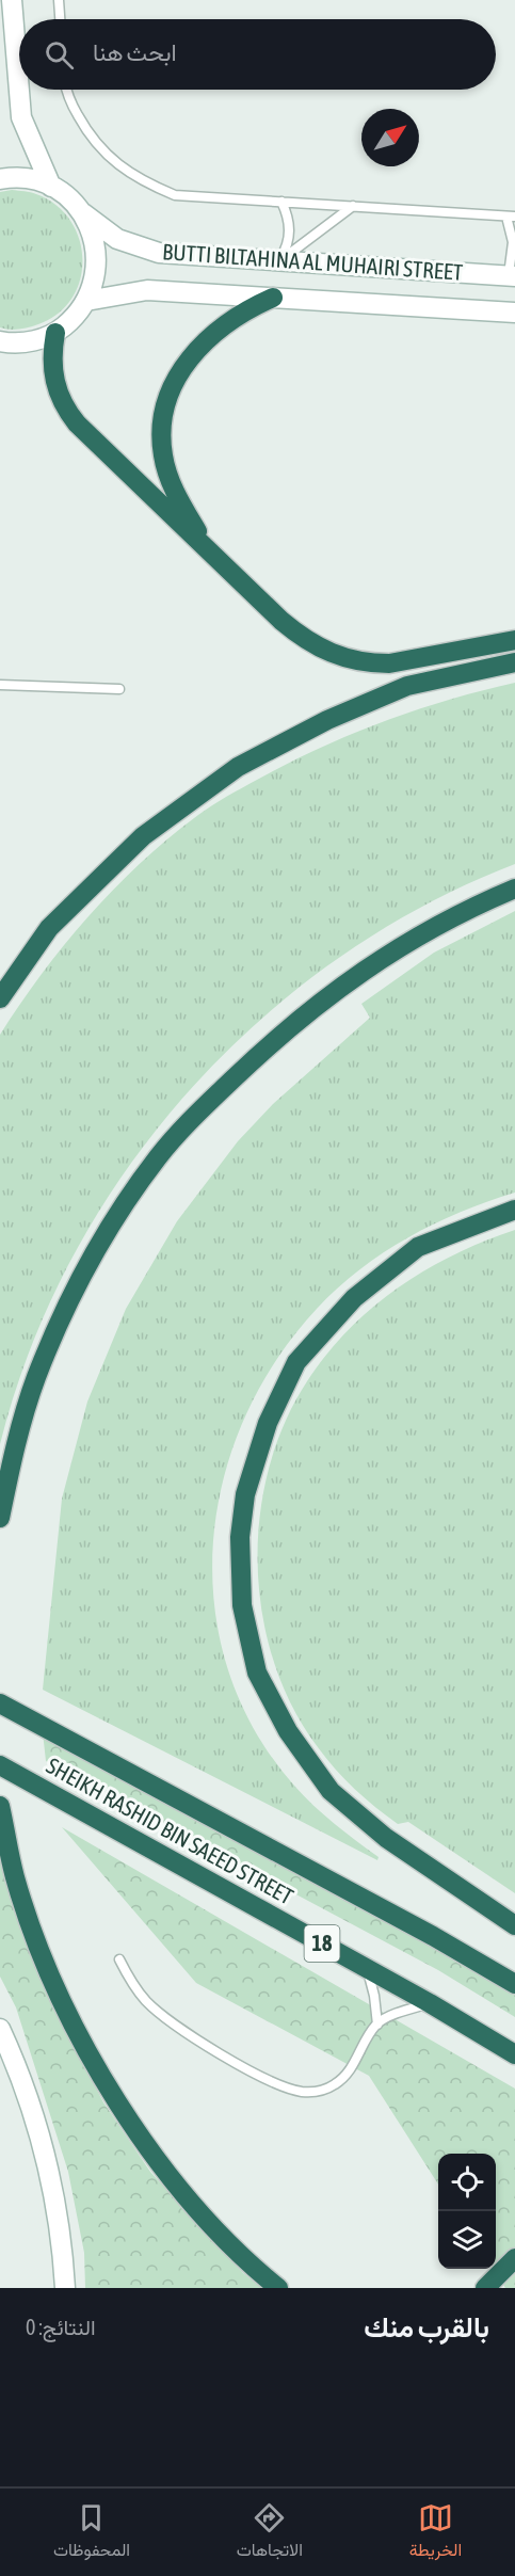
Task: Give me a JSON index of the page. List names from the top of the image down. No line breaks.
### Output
{"streets":{"highway":["SHEIKH RASHID BIN SAEED STREET","18"],"street":["BUTTI BILTAHINA AL MUHAIRI STREET"]},"north":"top right","page":{"search":"ابحث هنا","heading":["بالقرب منك","النتائج: 0"],"nav":["الخريطة","الاتجاهات","المحفوظات"]}}
